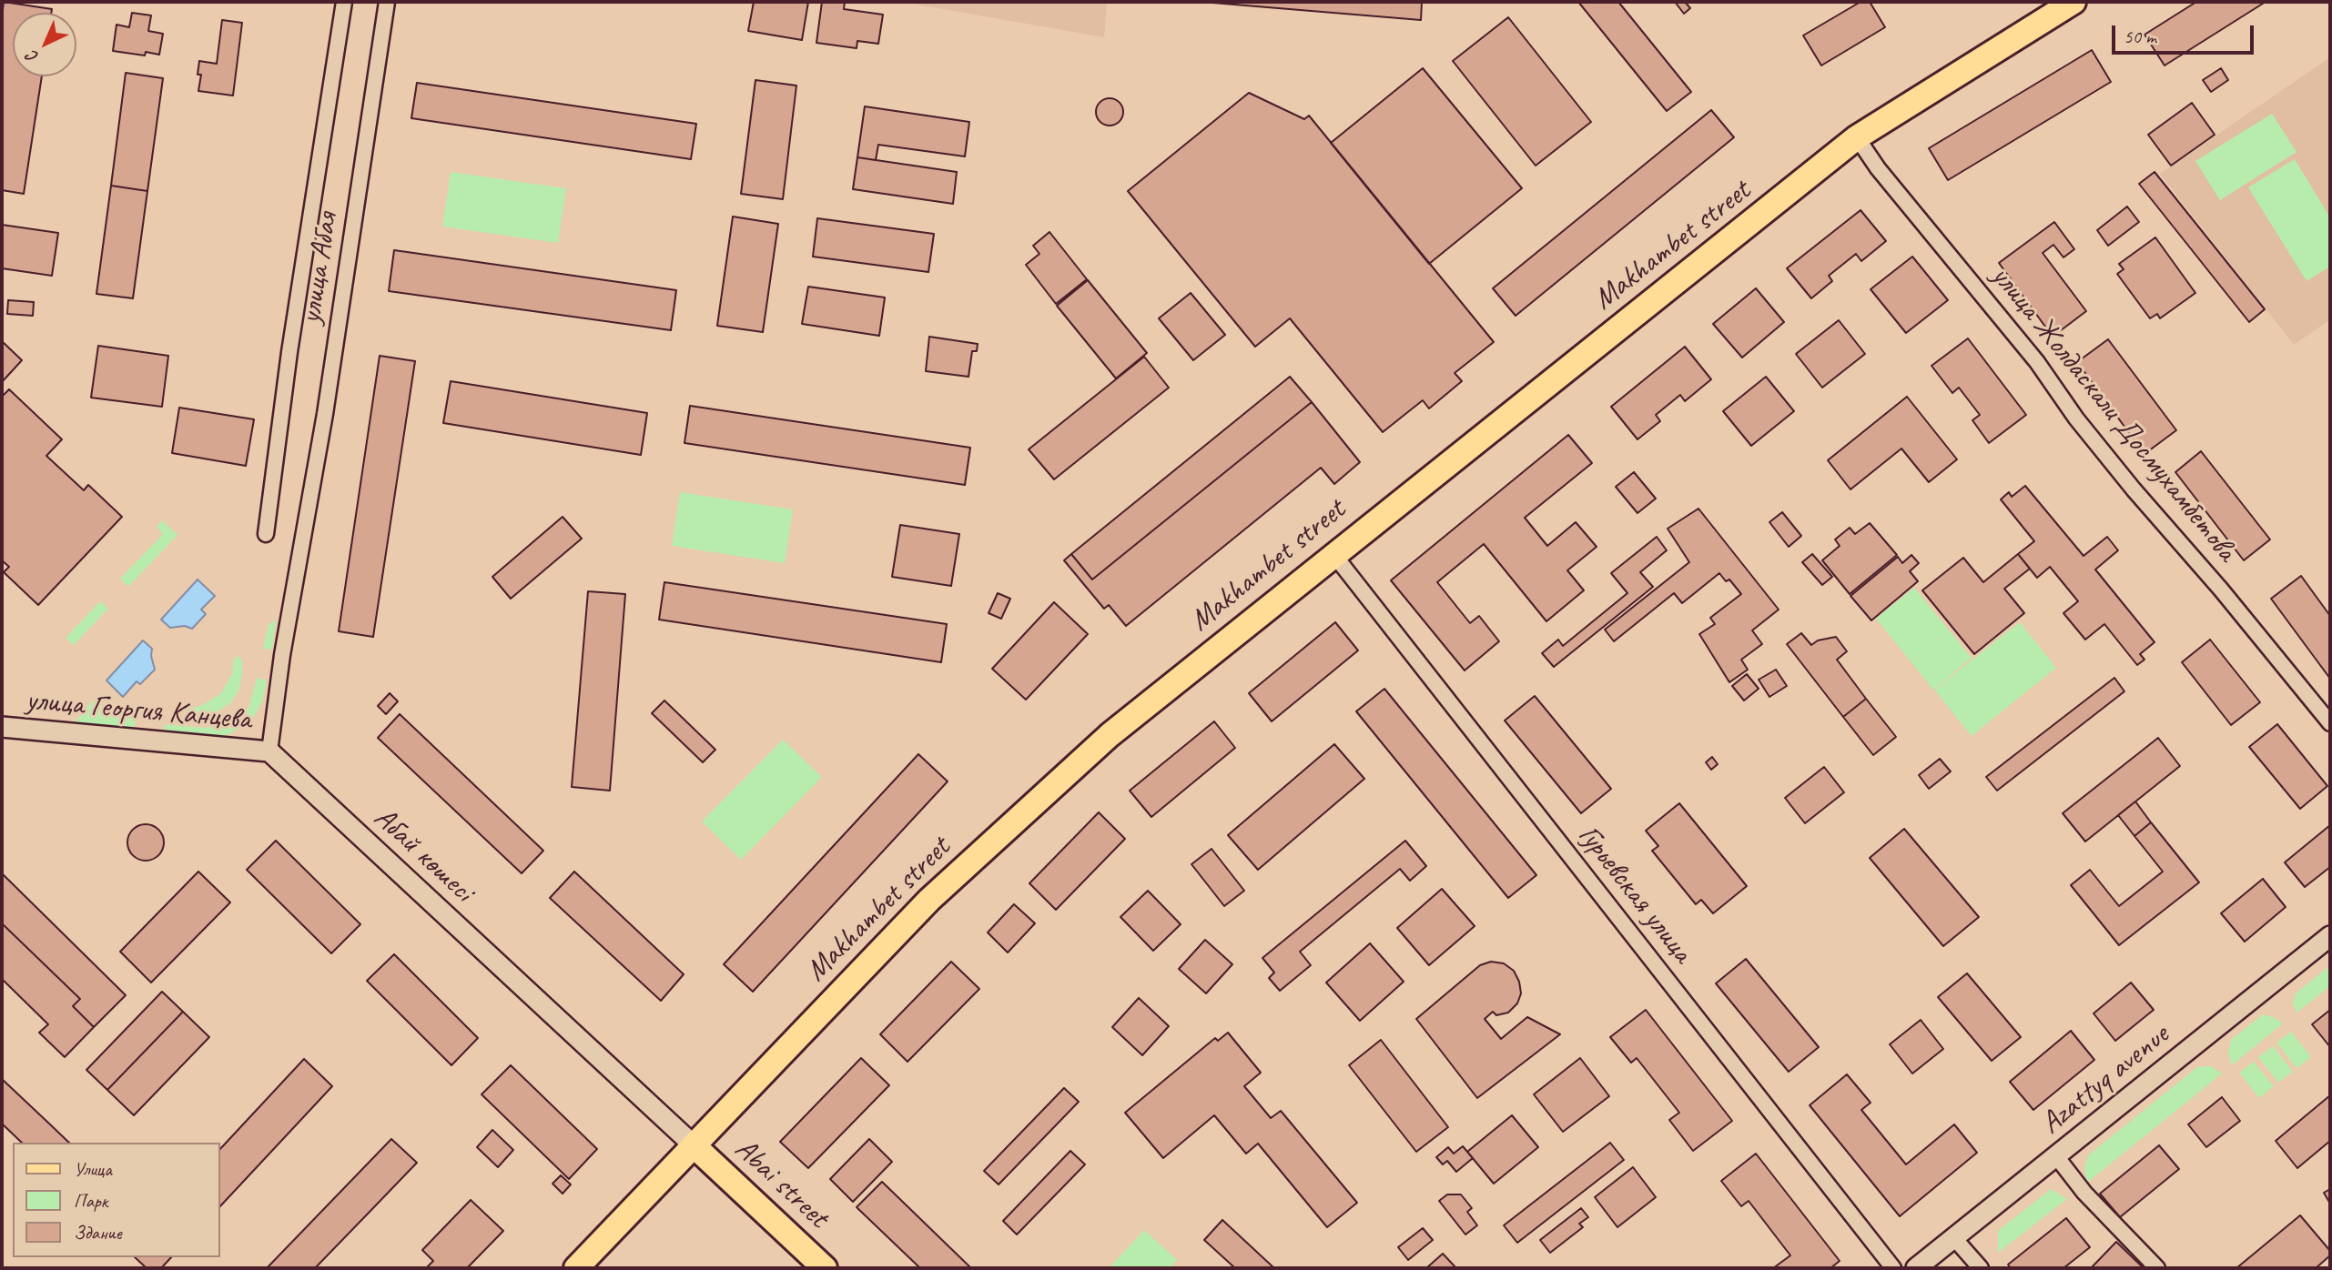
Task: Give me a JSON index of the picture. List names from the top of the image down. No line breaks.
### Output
{"streets":{"main road":["Makhambet street","Abai street"],"street":["улица Абая","улица Жолдаскали Досмухамбетова","улица Георгия Канцева","Абай көшесі","Гурьевская улица","Azattyq avenue"]},"crossings":[["Makhambet street","улица Жолдаскали Досмухамбетова"],["Makhambet street","Абай көшесі"],["Makhambet street","Гурьевская улица"],["Makhambet street","Abai street"],["улица Абая","улица Георгия Канцева"],["улица Абая","Абай көшесі"],["улица Георгия Канцева","Абай көшесі"],["Абай көшесі","Abai street"]],"legend":["Улица","Парк","Здание"],"scale_bar":"50 m","north":"bottom left"}
